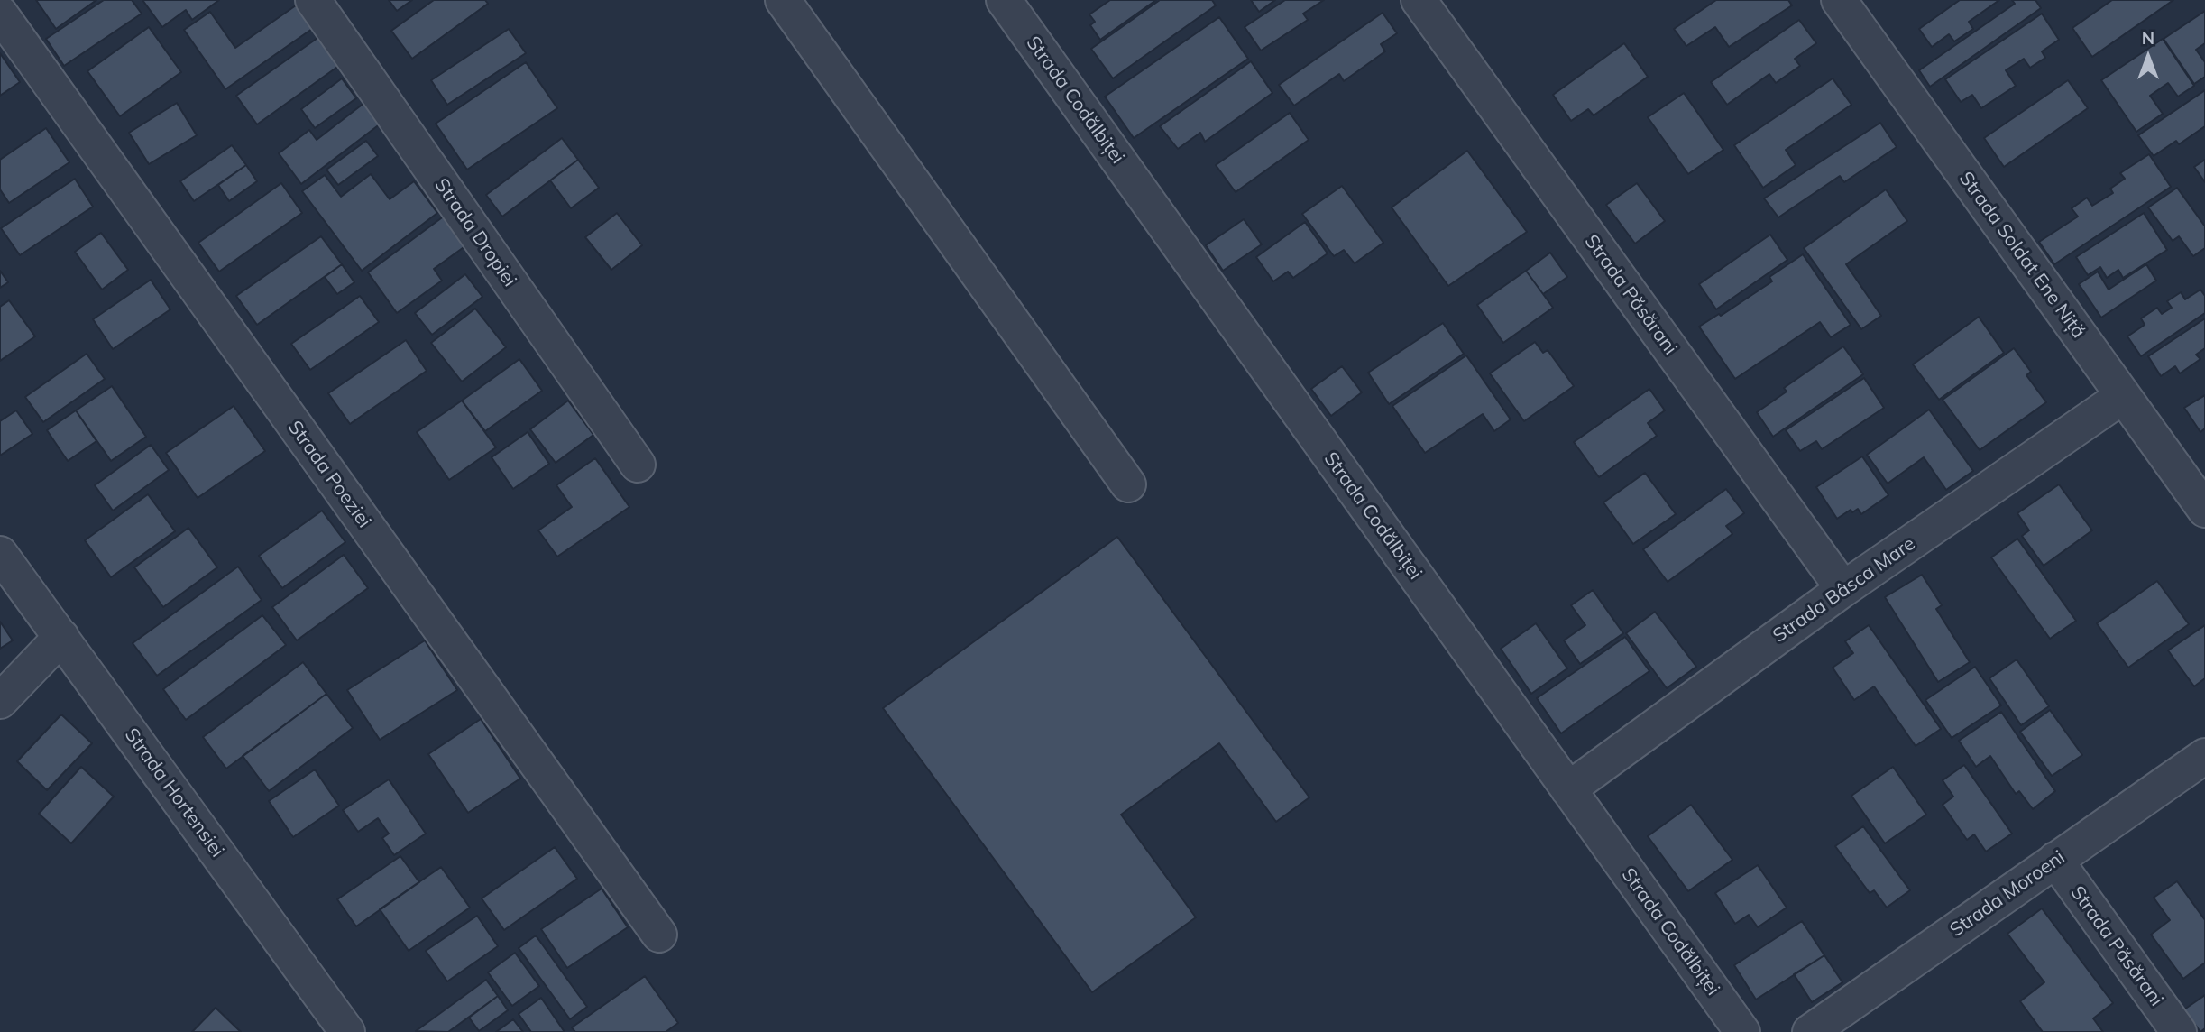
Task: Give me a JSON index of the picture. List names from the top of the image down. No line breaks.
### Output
{"streets":{"street":["Strada Codălbiței","Strada Dropiei","Strada Soldat Ene Niță","Strada Păsărani","Strada Poeziei","Strada Bâsca Mare","Strada Hortensiei","Strada Moroeni"]},"crossings":[["Strada Codălbiței","Strada Bâsca Mare"],["Strada Soldat Ene Niță","Strada Bâsca Mare"],["Strada Păsărani","Strada Bâsca Mare"],["Strada Păsărani","Strada Moroeni"]],"north":"top"}
